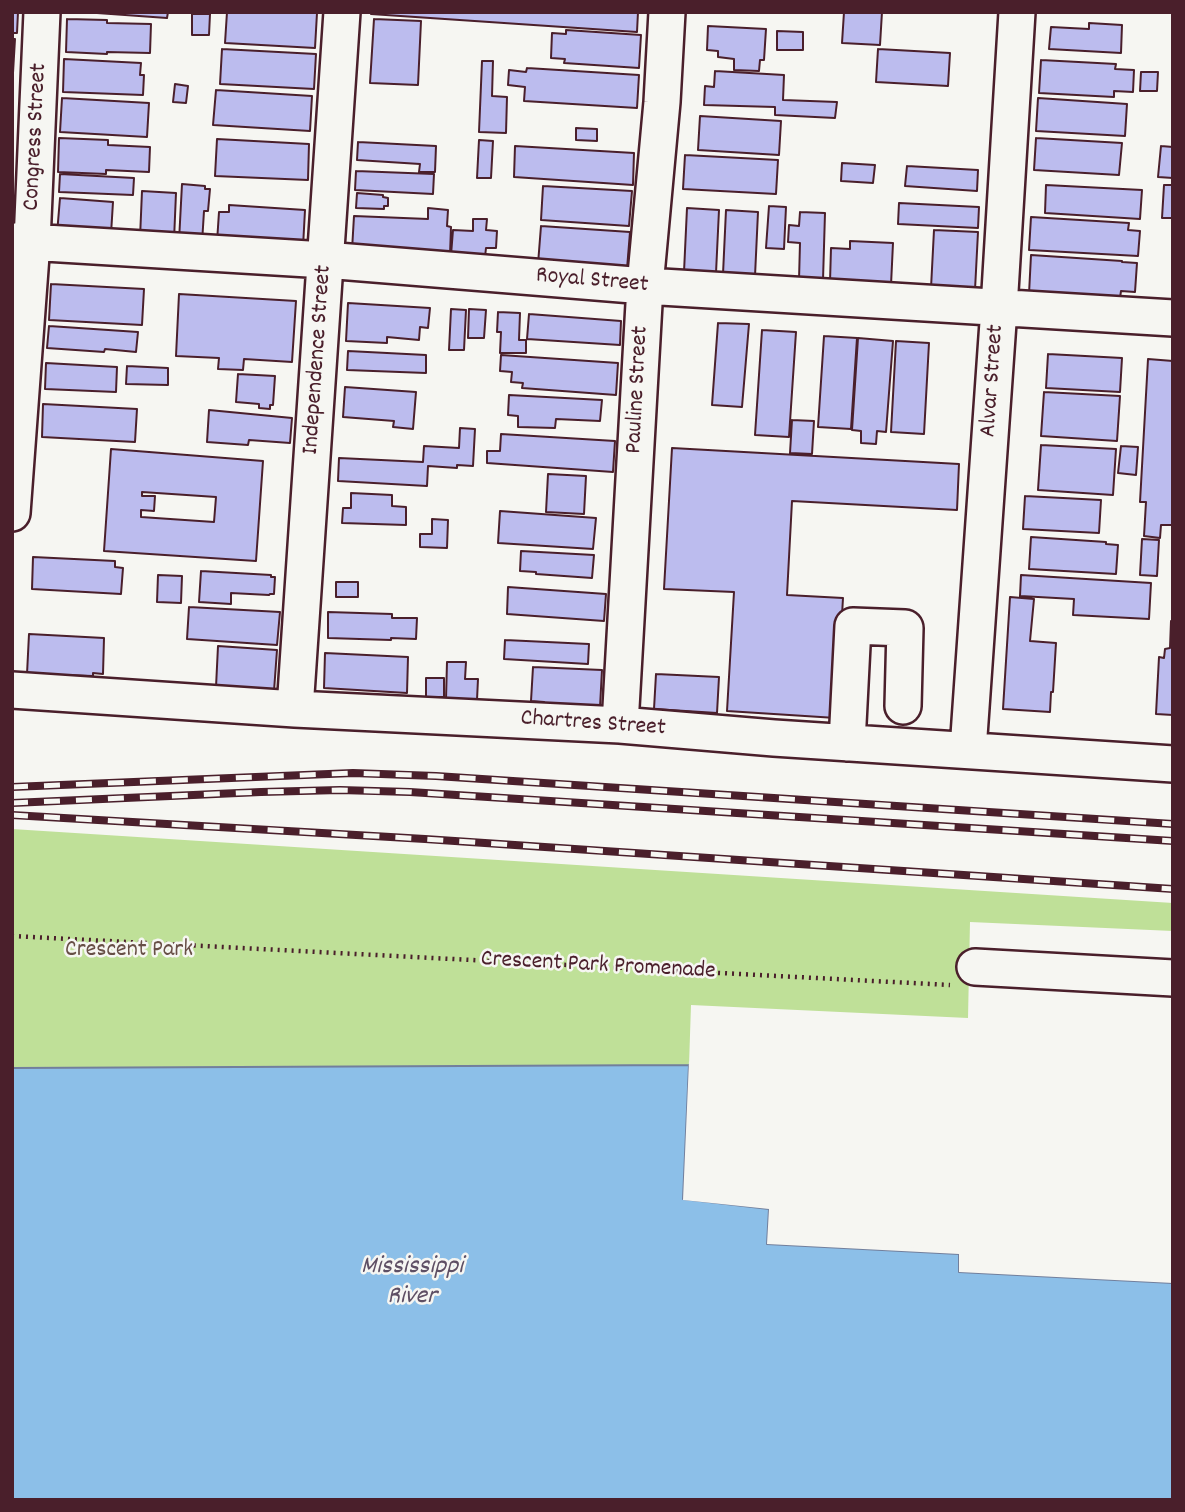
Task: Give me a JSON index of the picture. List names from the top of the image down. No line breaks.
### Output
{"streets":{"street":["Congress Street","Royal Street","Independence Street","Alvar Street","Pauline Street","Chartres Street"],"path":["Crescent Park Promenade"]},"crossings":[["Congress Street","Royal Street"],["Royal Street","Independence Street"],["Royal Street","Alvar Street"],["Royal Street","Pauline Street"],["Independence Street","Chartres Street"],["Alvar Street","Chartres Street"],["Pauline Street","Chartres Street"]],"water":["Mississippi River"],"parks":["Crescent Park"]}
